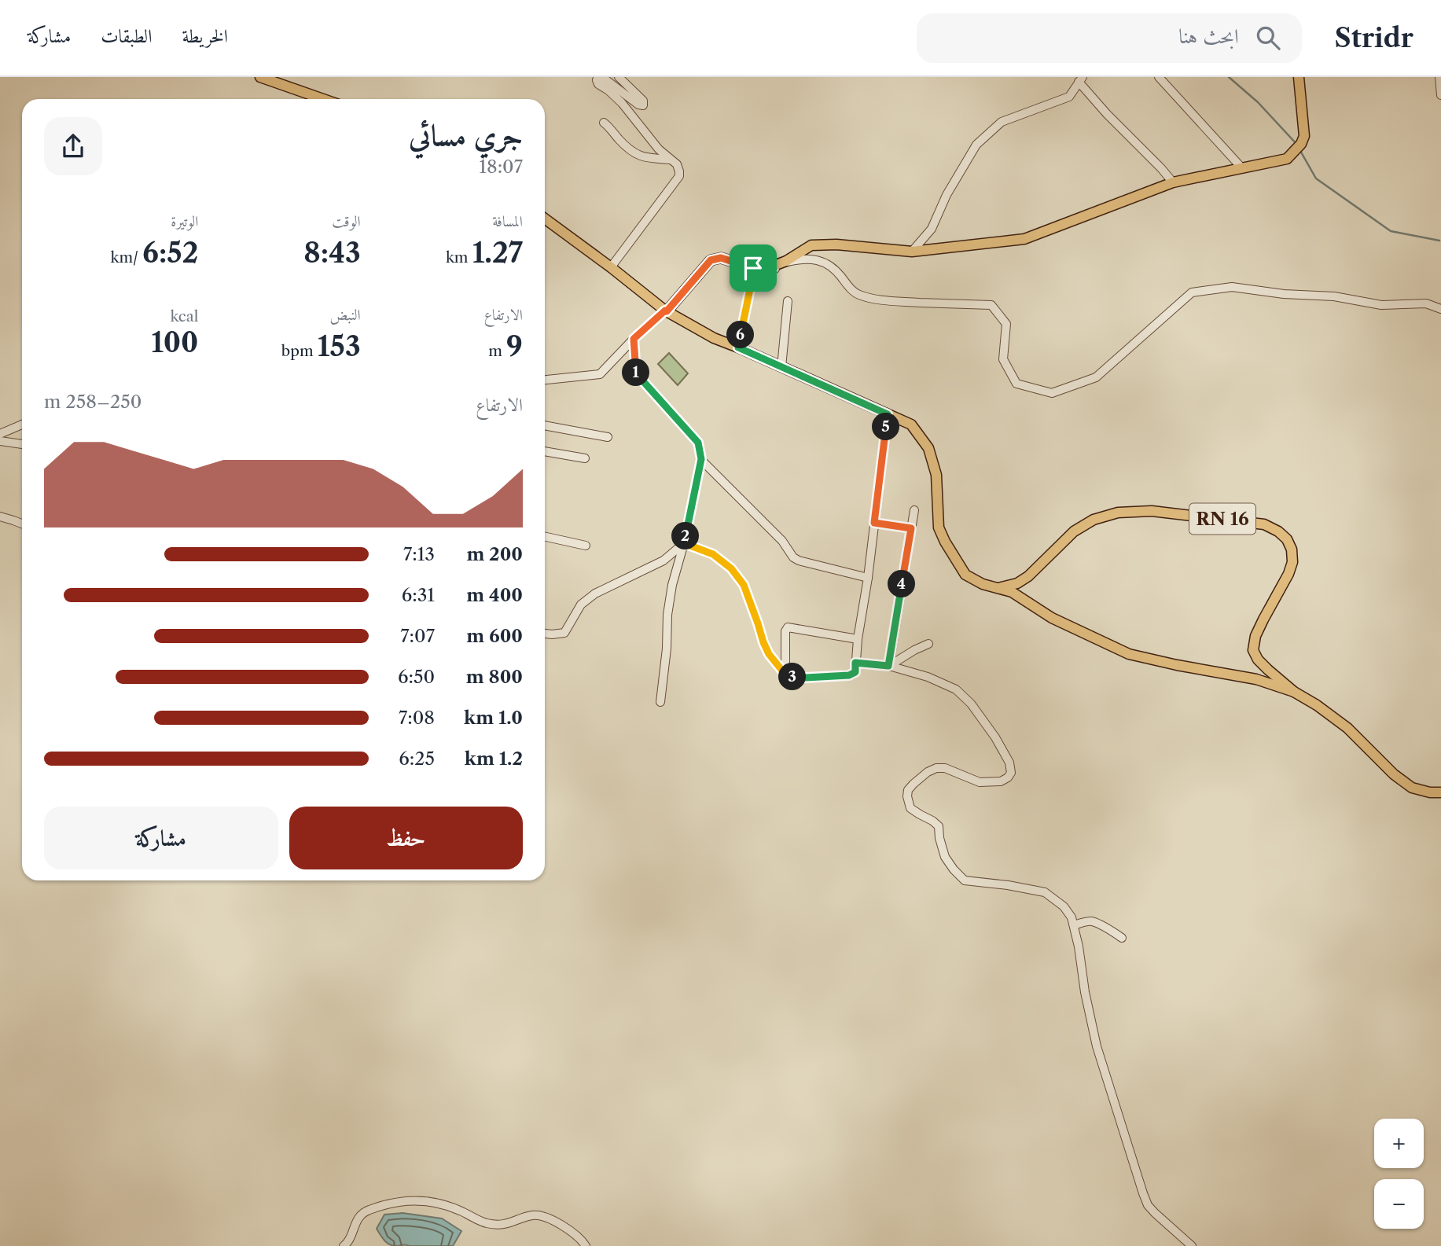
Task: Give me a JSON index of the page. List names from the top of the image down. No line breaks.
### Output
{"streets":{"main road":["RN 16"]},"page":{"header":"Stridr","search":"ابحث هنا","nav":["الخريطة","الطبقات","مشاركة"],"heading":["جري مسائي","18:07"],"stats":[["المسافة","1.27 km"],["الوقت","8:43"],["الوتيرة","6:52 /km"],["الارتفاع","9 m"],["النبض","153 bpm"],["kcal","100"]],"pins":["6","1","5","2","4","3"],"chart":["الارتفاع","250–258 m"],"list":[{"name":"200 m","note":"7:13"},{"name":"400 m","note":"6:31"},{"name":"600 m","note":"7:07"},{"name":"800 m","note":"6:50"},{"name":"1.0 km","note":"7:08"},{"name":"1.2 km","note":"6:25"}],"buttons":["حفظ","مشاركة"],"map_buttons":["+","−"]}}
